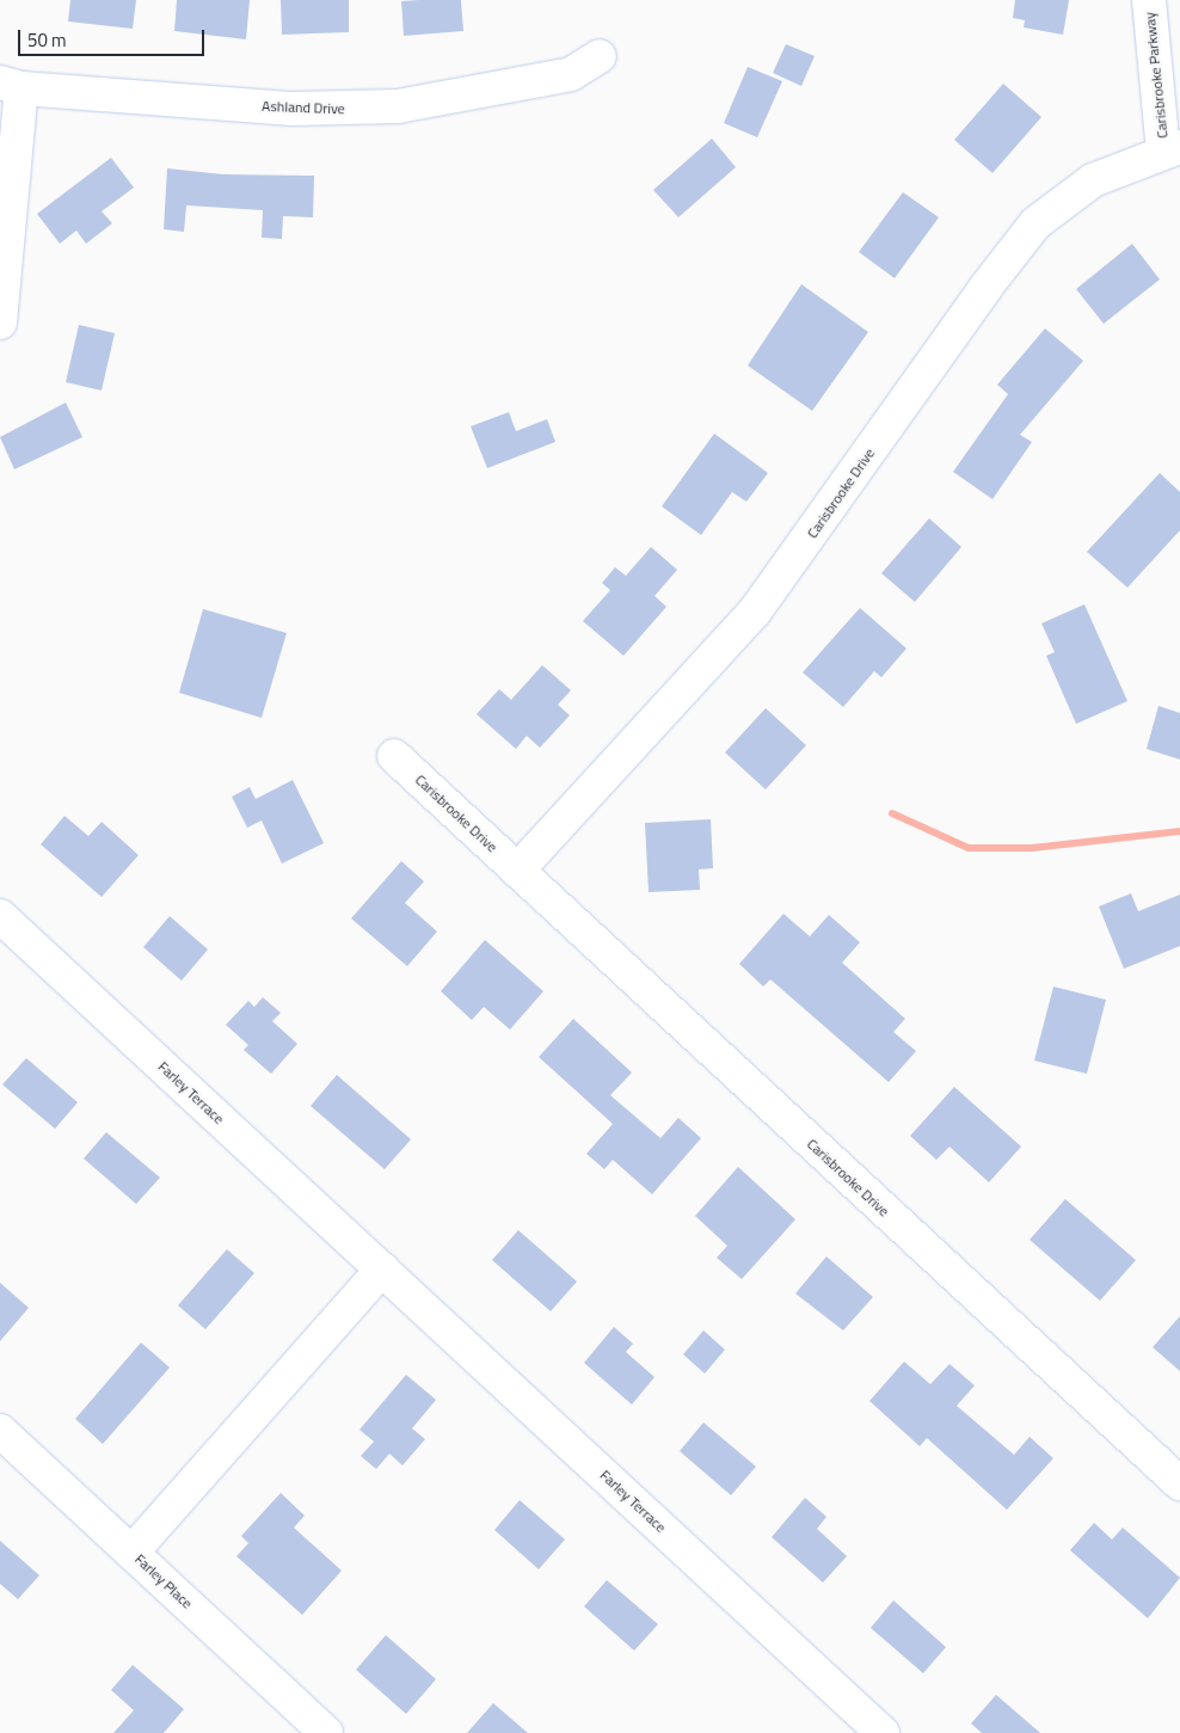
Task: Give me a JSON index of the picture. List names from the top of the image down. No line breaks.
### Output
{"streets":{"street":["Carisbrooke Parkway","Ashland Drive","Carisbrooke Drive","Farley Terrace","Farley Place"]},"crossings":[["Carisbrooke Parkway","Carisbrooke Drive"]],"scale_bar":"50 m"}
